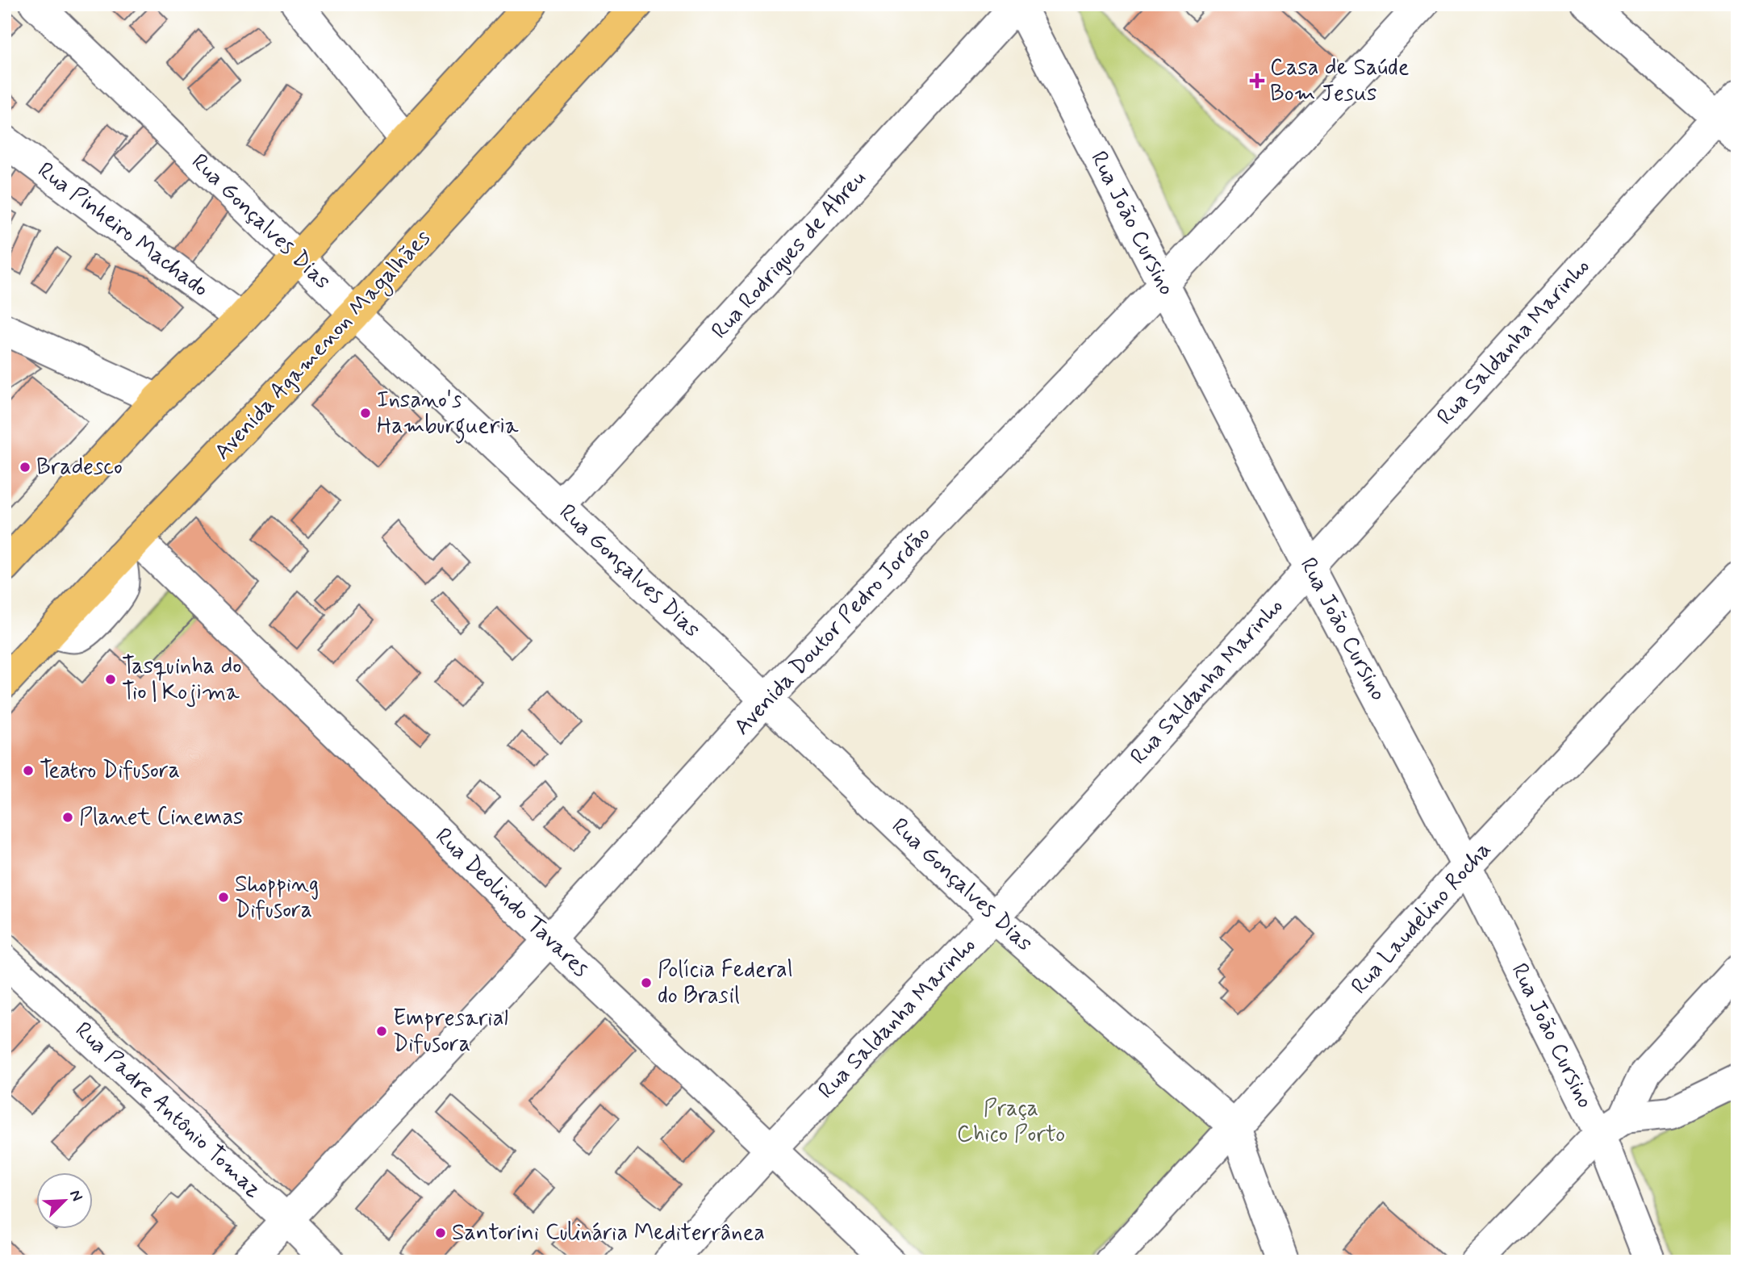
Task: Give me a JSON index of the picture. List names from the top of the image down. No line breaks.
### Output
{"streets":{"main road":["Avenida Agamenon Magalhães"],"street":["Rua Gonçalves Dias","Rua João Cursino","Rua Pinheiro Machado","Rua Rodrigues de Abreu","Rua Saldanha Marinho","Avenida Doutor Pedro Jordão","Rua Deolindo Tavares","Rua Laudelino Rocha","Rua Padre Antônio Tomaz"]},"crossings":[["Rua Gonçalves Dias","Rua Rodrigues de Abreu"],["Rua Gonçalves Dias","Rua Saldanha Marinho"],["Rua Gonçalves Dias","Avenida Agamenon Magalhães"],["Rua Gonçalves Dias","Avenida Doutor Pedro Jordão"],["Rua Gonçalves Dias","Rua Laudelino Rocha"],["Rua João Cursino","Rua Rodrigues de Abreu"],["Rua João Cursino","Rua Saldanha Marinho"],["Rua João Cursino","Avenida Doutor Pedro Jordão"],["Rua João Cursino","Rua Laudelino Rocha"],["Rua Saldanha Marinho","Rua Deolindo Tavares"],["Avenida Agamenon Magalhães","Rua Deolindo Tavares"],["Avenida Doutor Pedro Jordão","Rua Deolindo Tavares"],["Avenida Doutor Pedro Jordão","Rua Padre Antônio Tomaz"]],"parks":["Praça Chico Porto"],"places":{"health":["Casa de Saúde Bom Jesus"],"other":["Insano's Hamburgueria","Bradesco","Tasquinha do Tio | Kojima","Teatro Difusora","Planet Cinemas","Shopping Difusora","Polícia Federal do Brasil","Empresarial Difusora","Santorini Culinária Mediterrânea"]},"north":"top right"}
